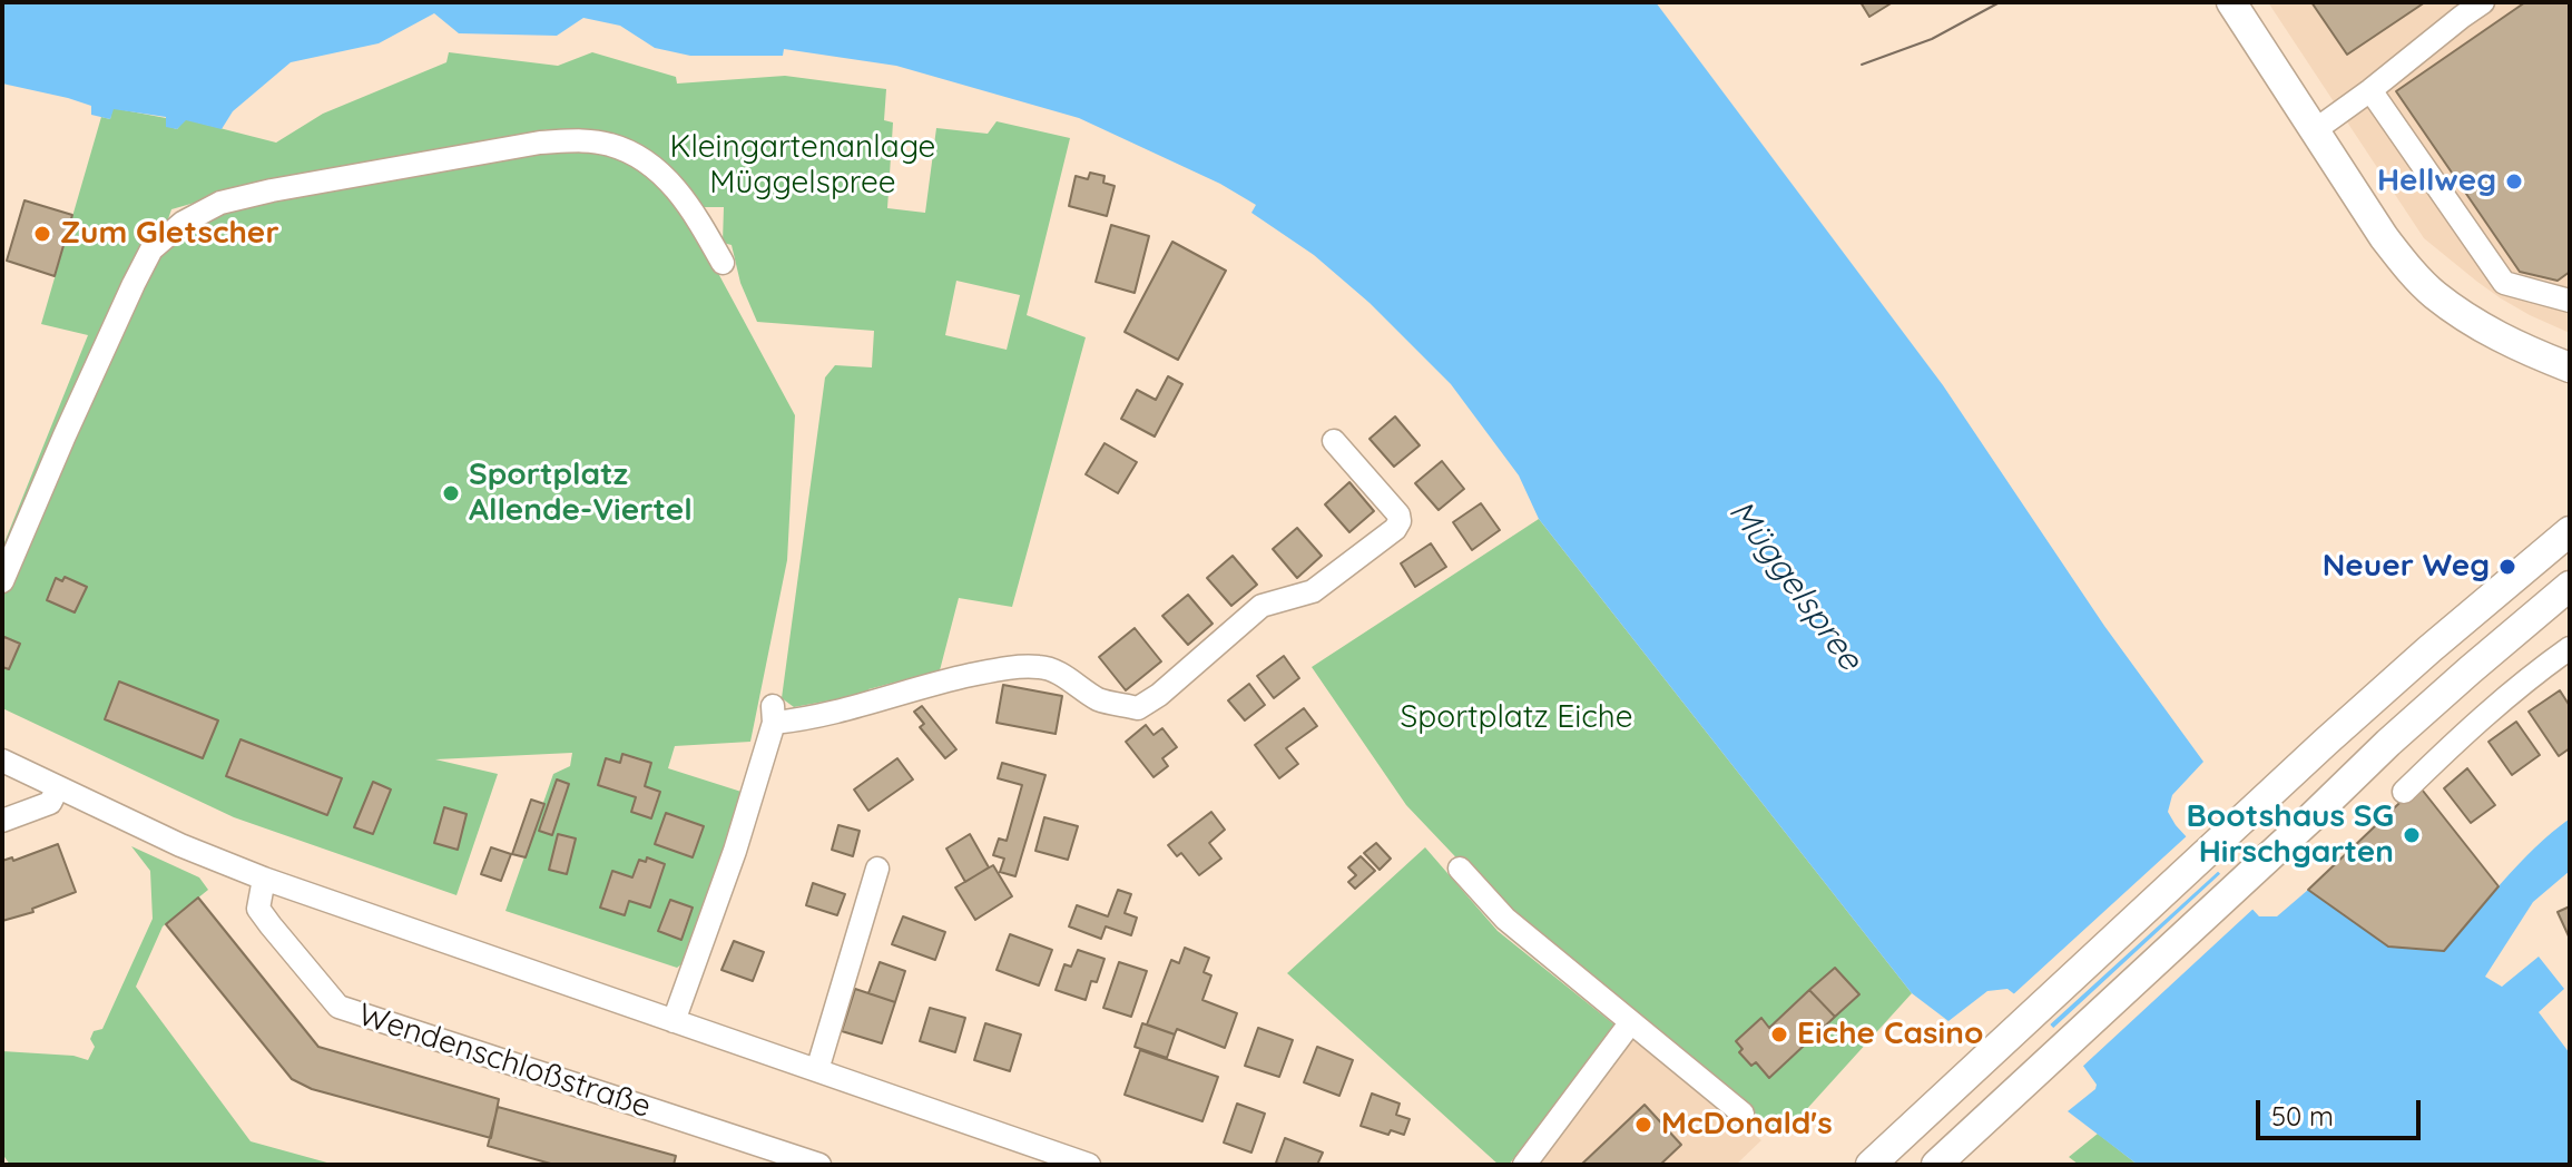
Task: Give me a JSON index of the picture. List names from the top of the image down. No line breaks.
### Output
{"streets":{"street":["Wendenschloßstraße"]},"water":["Müggelspree"],"parks":["Kleingartenanlage Müggelspree","Sportplatz Eiche"],"places":["Hellweg","Zum Gletscher","Sportplatz Allende-Viertel","Neuer Weg","Bootshaus SG Hirschgarten","Eiche Casino","McDonald's"],"scale_bar":"50 m"}
